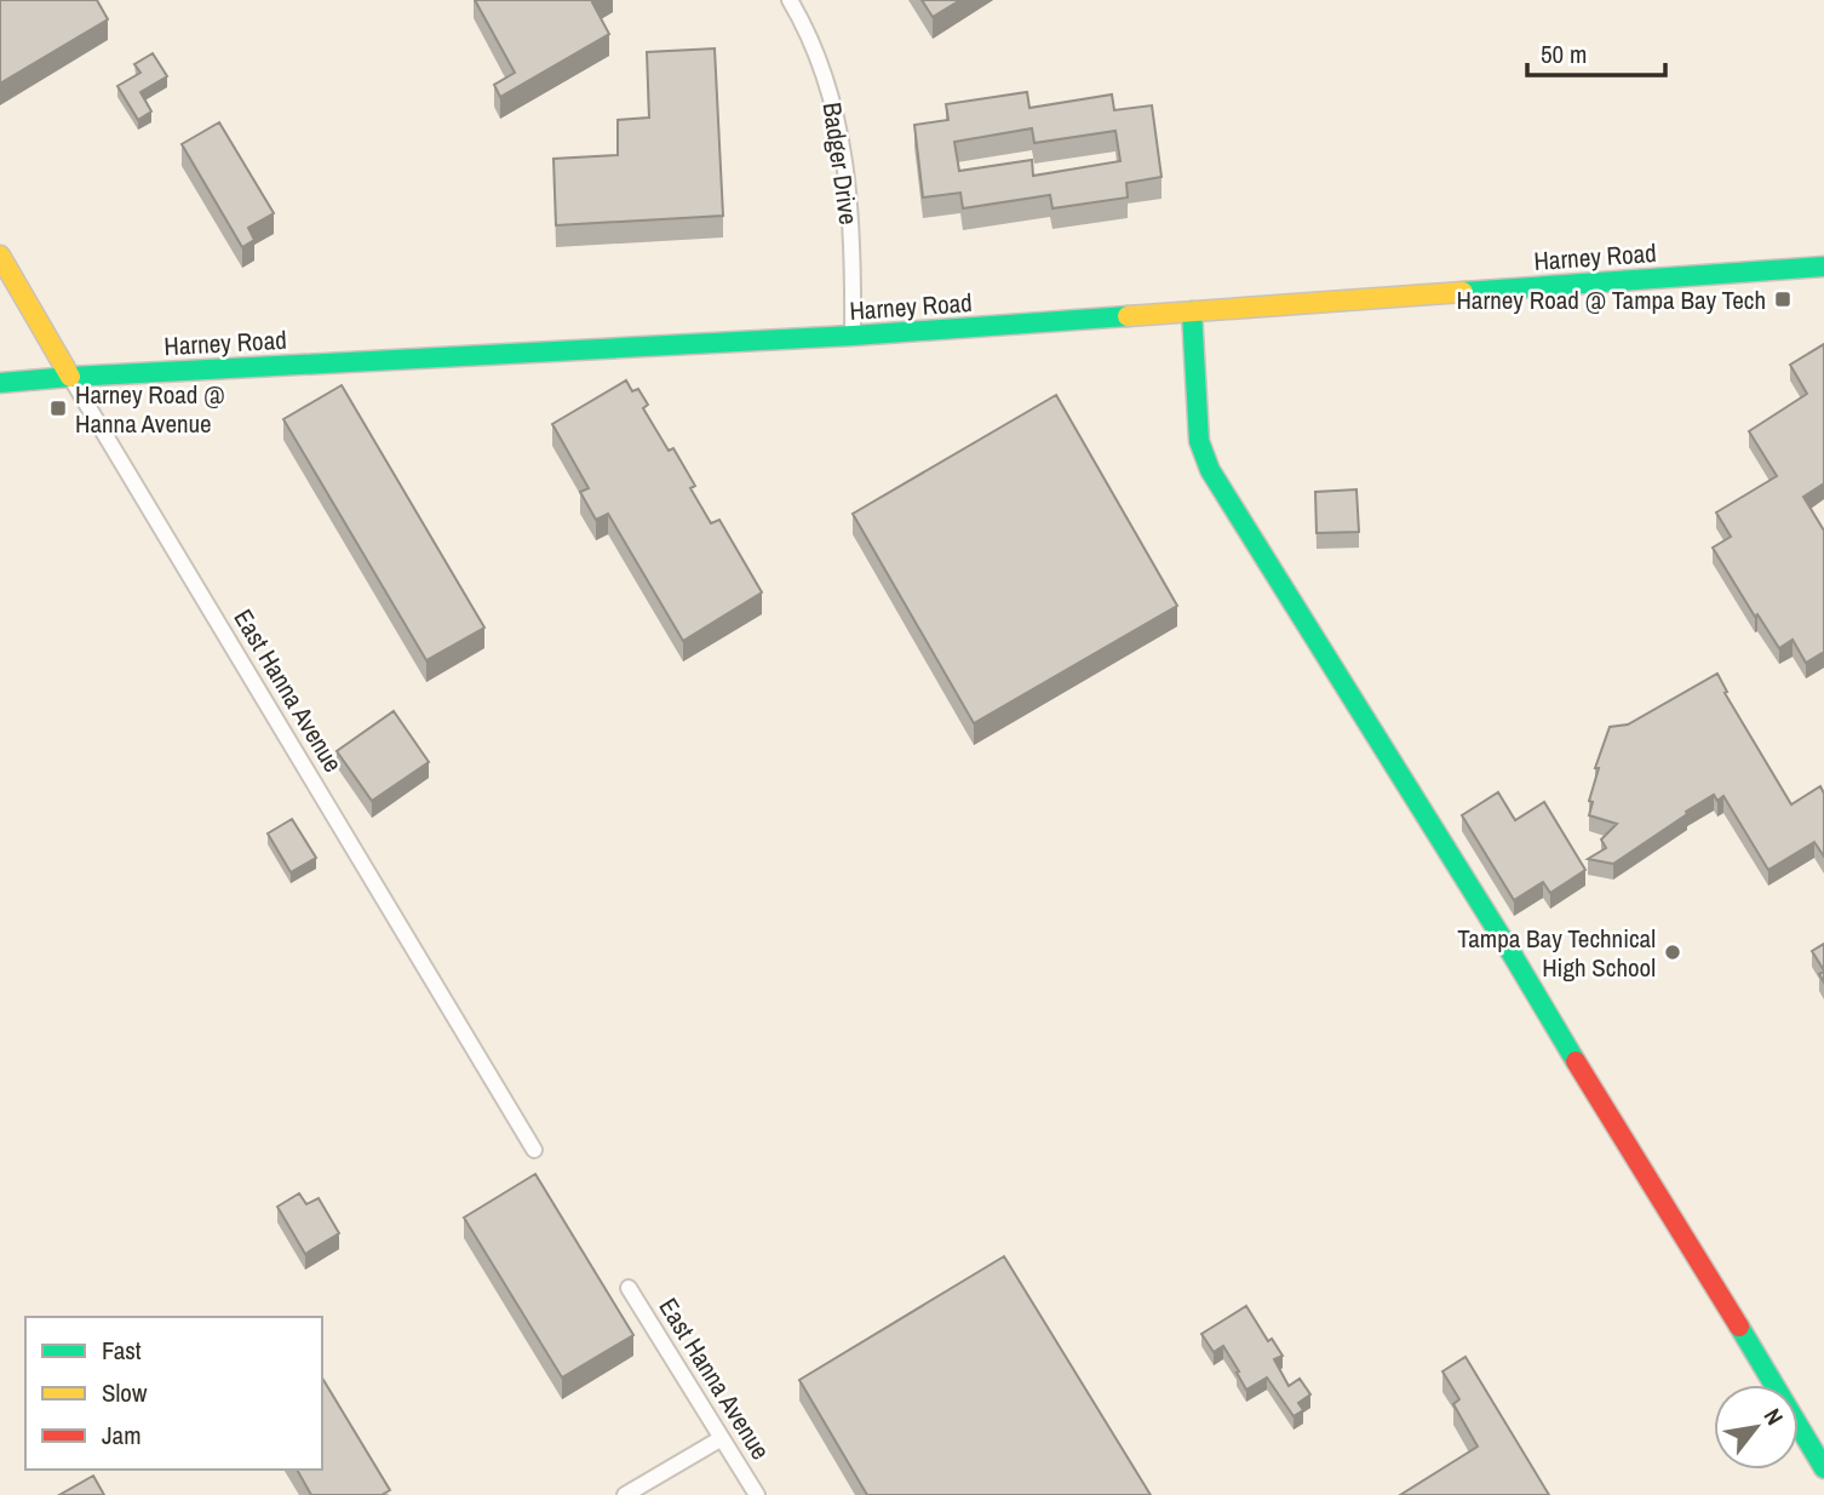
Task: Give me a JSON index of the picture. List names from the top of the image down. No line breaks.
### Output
{"streets":{"street":["Badger Drive","Harney Road","East Hanna Avenue"]},"crossings":[["Badger Drive","Harney Road"],["Harney Road","East Hanna Avenue"]],"places":{"transit":["Harney Road @ Tampa Bay Tech","Harney Road @ Hanna Avenue"],"other":["Tampa Bay Technical High School"]},"legend":["Fast","Slow","Jam"],"scale_bar":"50 m","north":"top right"}
